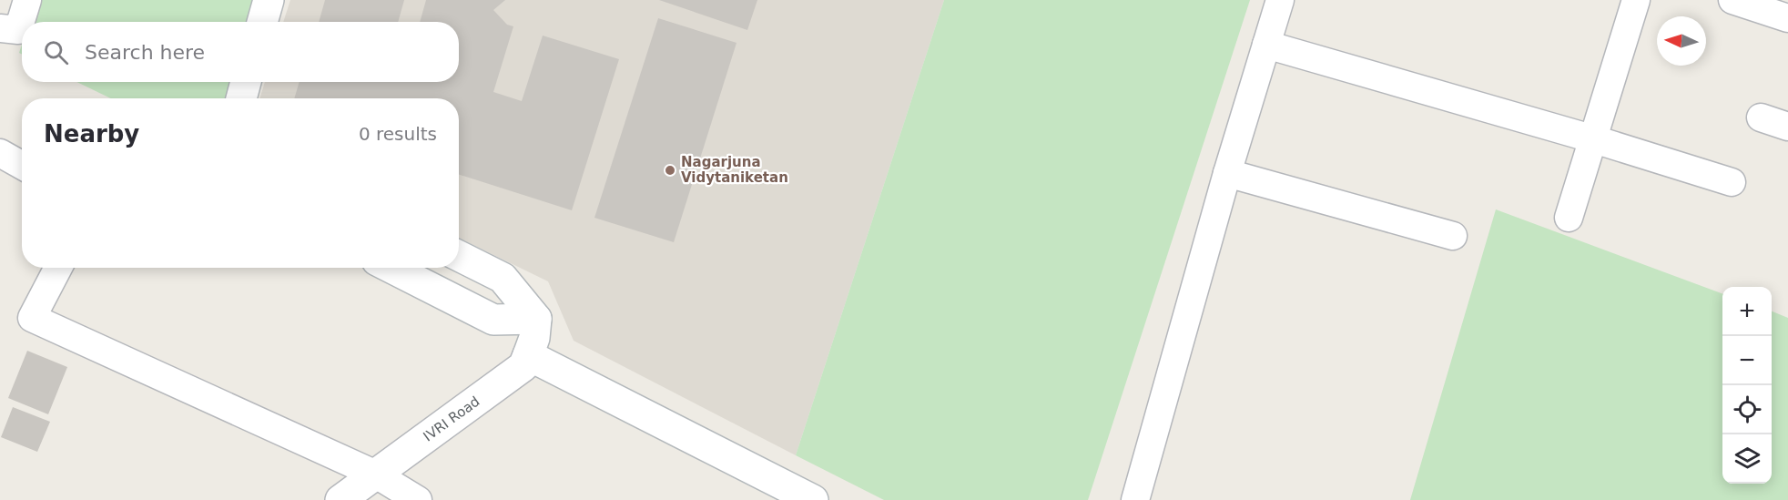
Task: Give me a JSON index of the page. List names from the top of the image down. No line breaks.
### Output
{"streets":{"main road":["IVRI Road"]},"places":["Nagarjuna Vidytaniketan"],"north":"left","page":{"search":"Search here","heading":["Nearby","0 results"],"map_buttons":["+","−"]}}
